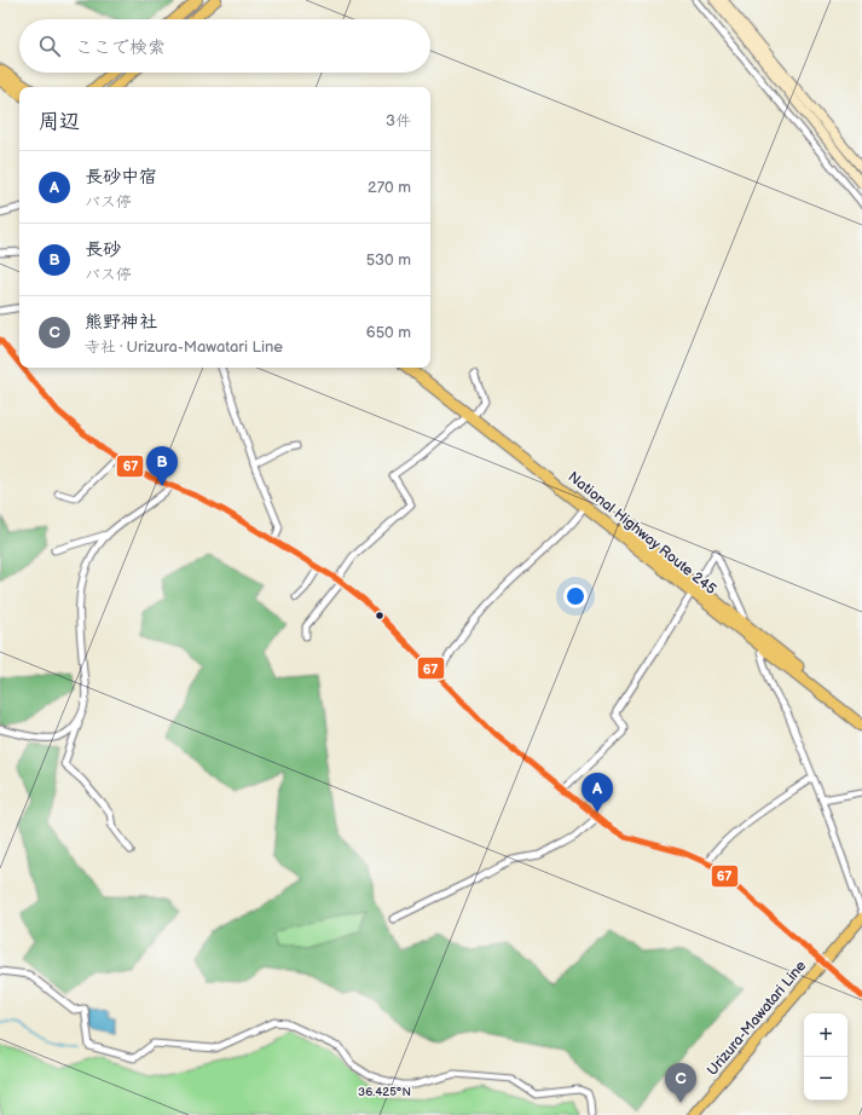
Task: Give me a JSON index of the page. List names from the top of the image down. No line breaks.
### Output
{"streets":{"highway":["National Highway Route 245"],"main road":["Urizura-Mawatari Line"]},"lines":["transit line 67"],"page":{"search":"ここで検索","heading":["周辺","3件"],"list":[{"mark":"A","name":"長砂中宿","note":"バス停","value":"270 m"},{"mark":"B","name":"長砂","note":"バス停","value":"530 m"},{"mark":"C","name":"熊野神社","note":"寺社 · Urizura-Mawatari Line","value":"650 m"}],"pins":["B","A","C"],"map_buttons":["+","−"]},"coordinates":["36.425°N"]}
